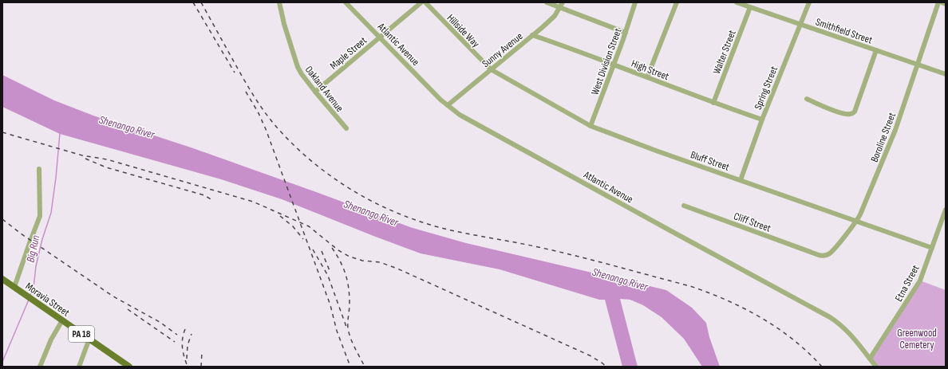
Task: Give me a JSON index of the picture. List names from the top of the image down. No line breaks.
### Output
{"streets":{"main road":["Moravia Street","PA 18"],"street":["Hillside Way","Smithfield Street","Atlantic Avenue","Sunny Avenue","Walter Street","Maple Street","West Division Street","High Street","Spring Street","Oakland Avenue","Boroline Street","Bluff Street","Cliff Street","Etna Street"]},"crossings":[["Hillside Way","Sunny Avenue"],["Hillside Way","Bluff Street"],["Smithfield Street","Walter Street"],["Smithfield Street","Spring Street"],["Smithfield Street","Boroline Street"],["Atlantic Avenue","Sunny Avenue"],["Atlantic Avenue","Maple Street"],["Atlantic Avenue","Etna Street"],["Sunny Avenue","High Street"],["Sunny Avenue","Bluff Street"],["Walter Street","High Street"],["Maple Street","Oakland Avenue"],["West Division Street","High Street"],["West Division Street","Bluff Street"],["High Street","Spring Street"],["Spring Street","Bluff Street"],["Boroline Street","Bluff Street"],["Boroline Street","Cliff Street"],["Bluff Street","Etna Street"]],"water":["Shenango River","Big Run"],"parks":["Greenwood Cemetery"]}
